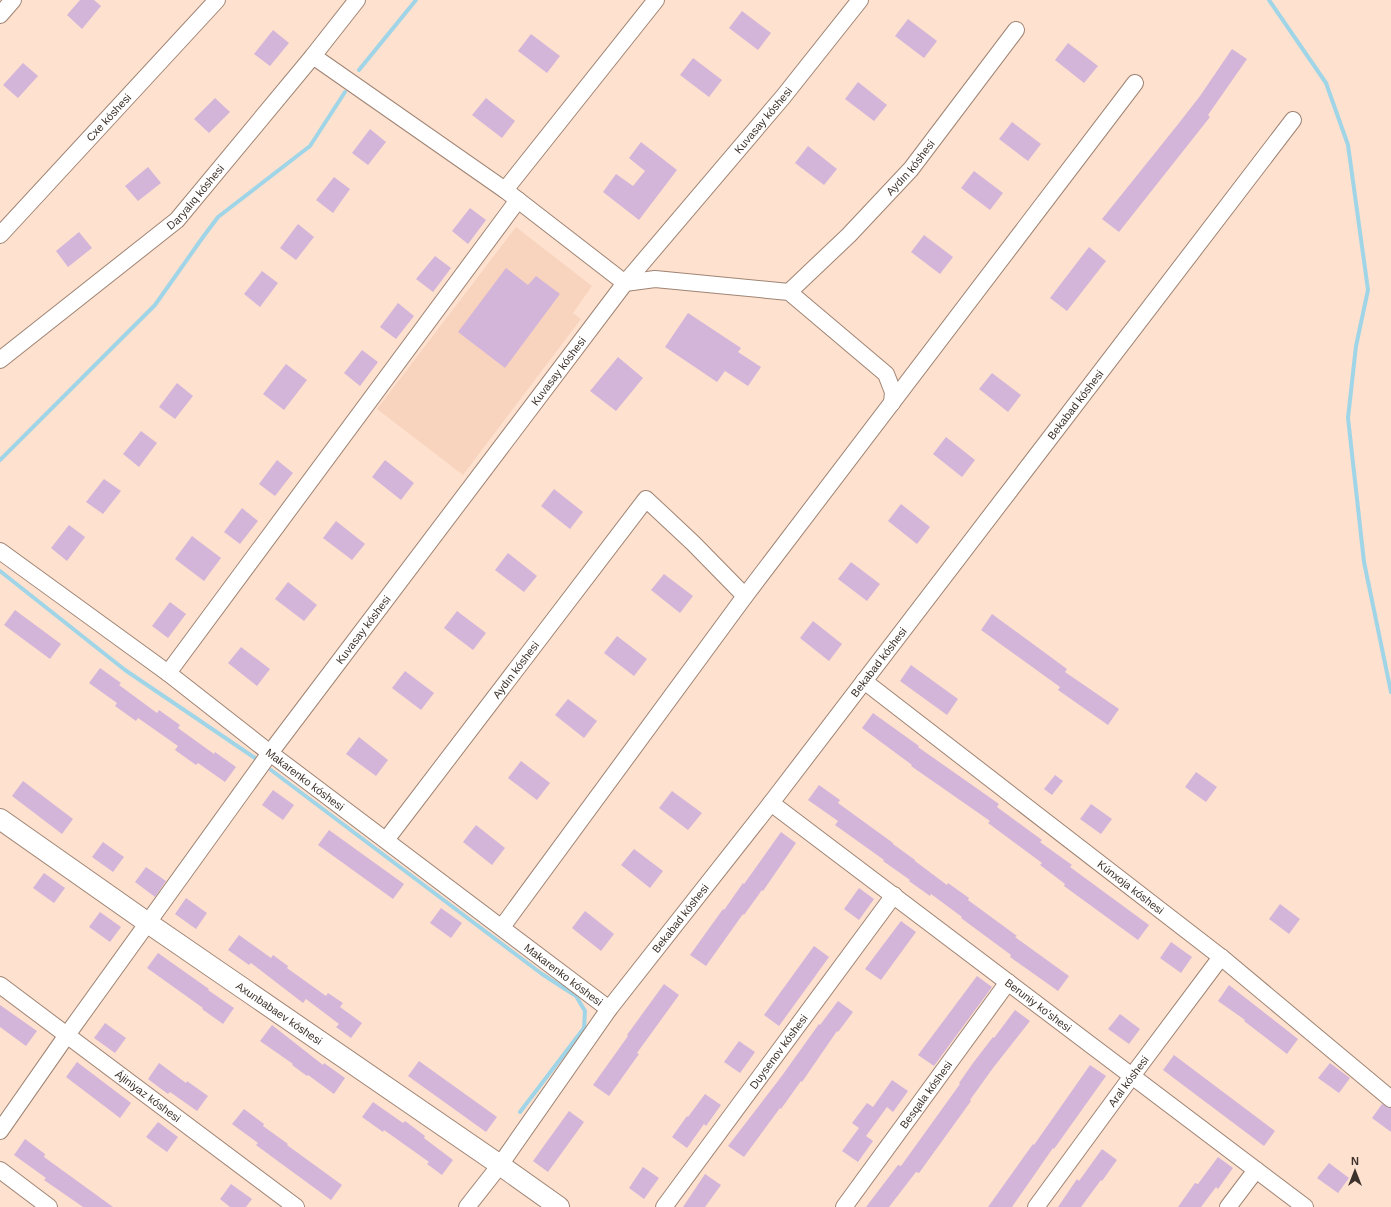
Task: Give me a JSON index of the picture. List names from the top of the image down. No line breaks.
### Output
{"streets":{"street":["Cxe kóshesi","Kuvasay kóshesi","Aydın kóshesi","Daryalıq kóshesi","Bekabad kóshesi","Makarenko kóshesi","Kúnxoja kóshesi","Beruniy ko'shesi","Axunbabaev kóshesi","Duysenov kóshesi","Aral kóshesi","Besqala kóshesi","Ájiniyaz kóshesi"]},"crossings":[["Kuvasay kóshesi","Makarenko kóshesi"],["Kuvasay kóshesi","Axunbabaev kóshesi"],["Kuvasay kóshesi","Ájiniyaz kóshesi"],["Aydın kóshesi","Makarenko kóshesi"],["Bekabad kóshesi","Makarenko kóshesi"],["Bekabad kóshesi","Kúnxoja kóshesi"],["Bekabad kóshesi","Beruniy ko'shesi"],["Bekabad kóshesi","Axunbabaev kóshesi"],["Kúnxoja kóshesi","Aral kóshesi"],["Beruniy ko'shesi","Duysenov kóshesi"],["Beruniy ko'shesi","Aral kóshesi"],["Beruniy ko'shesi","Besqala kóshesi"]],"north":"top"}
